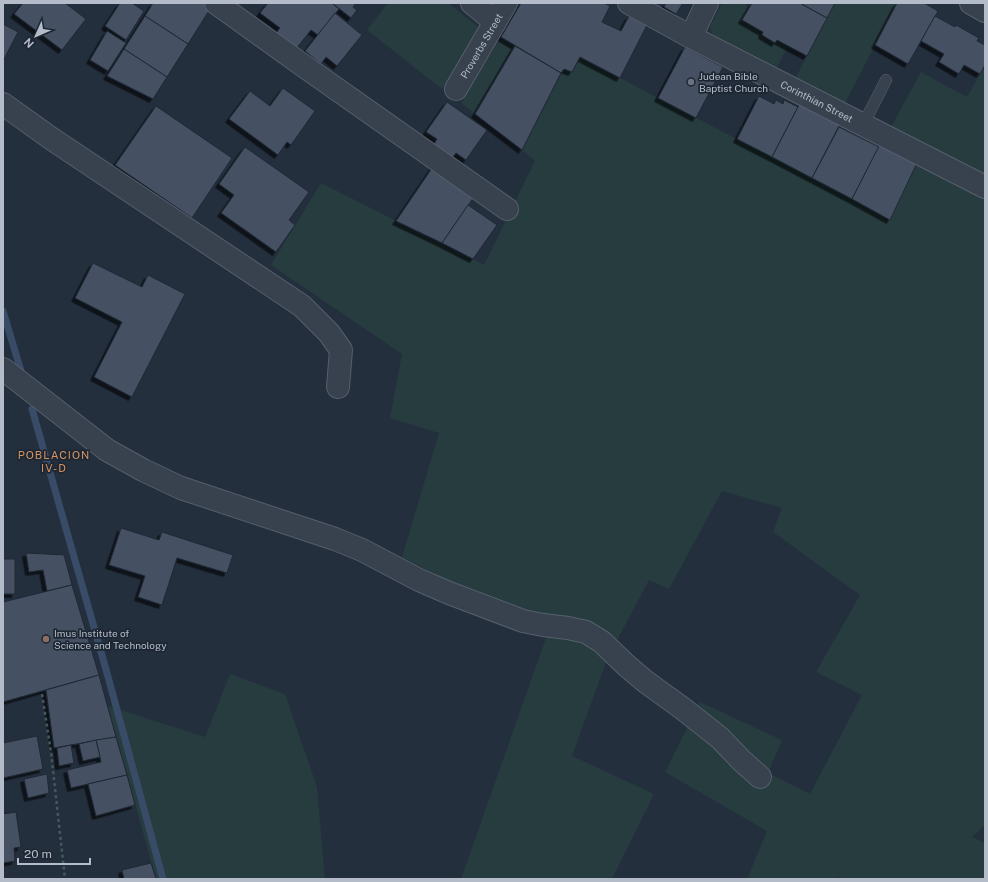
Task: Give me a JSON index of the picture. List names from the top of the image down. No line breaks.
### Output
{"streets":{"street":["Proverbs Street","Corinthian Street"]},"districts":["POBLACION IV-D"],"places":["Judean Bible Baptist Church","Imus Institute of Science and Technology"],"scale_bar":"20 m","north":"bottom left"}
